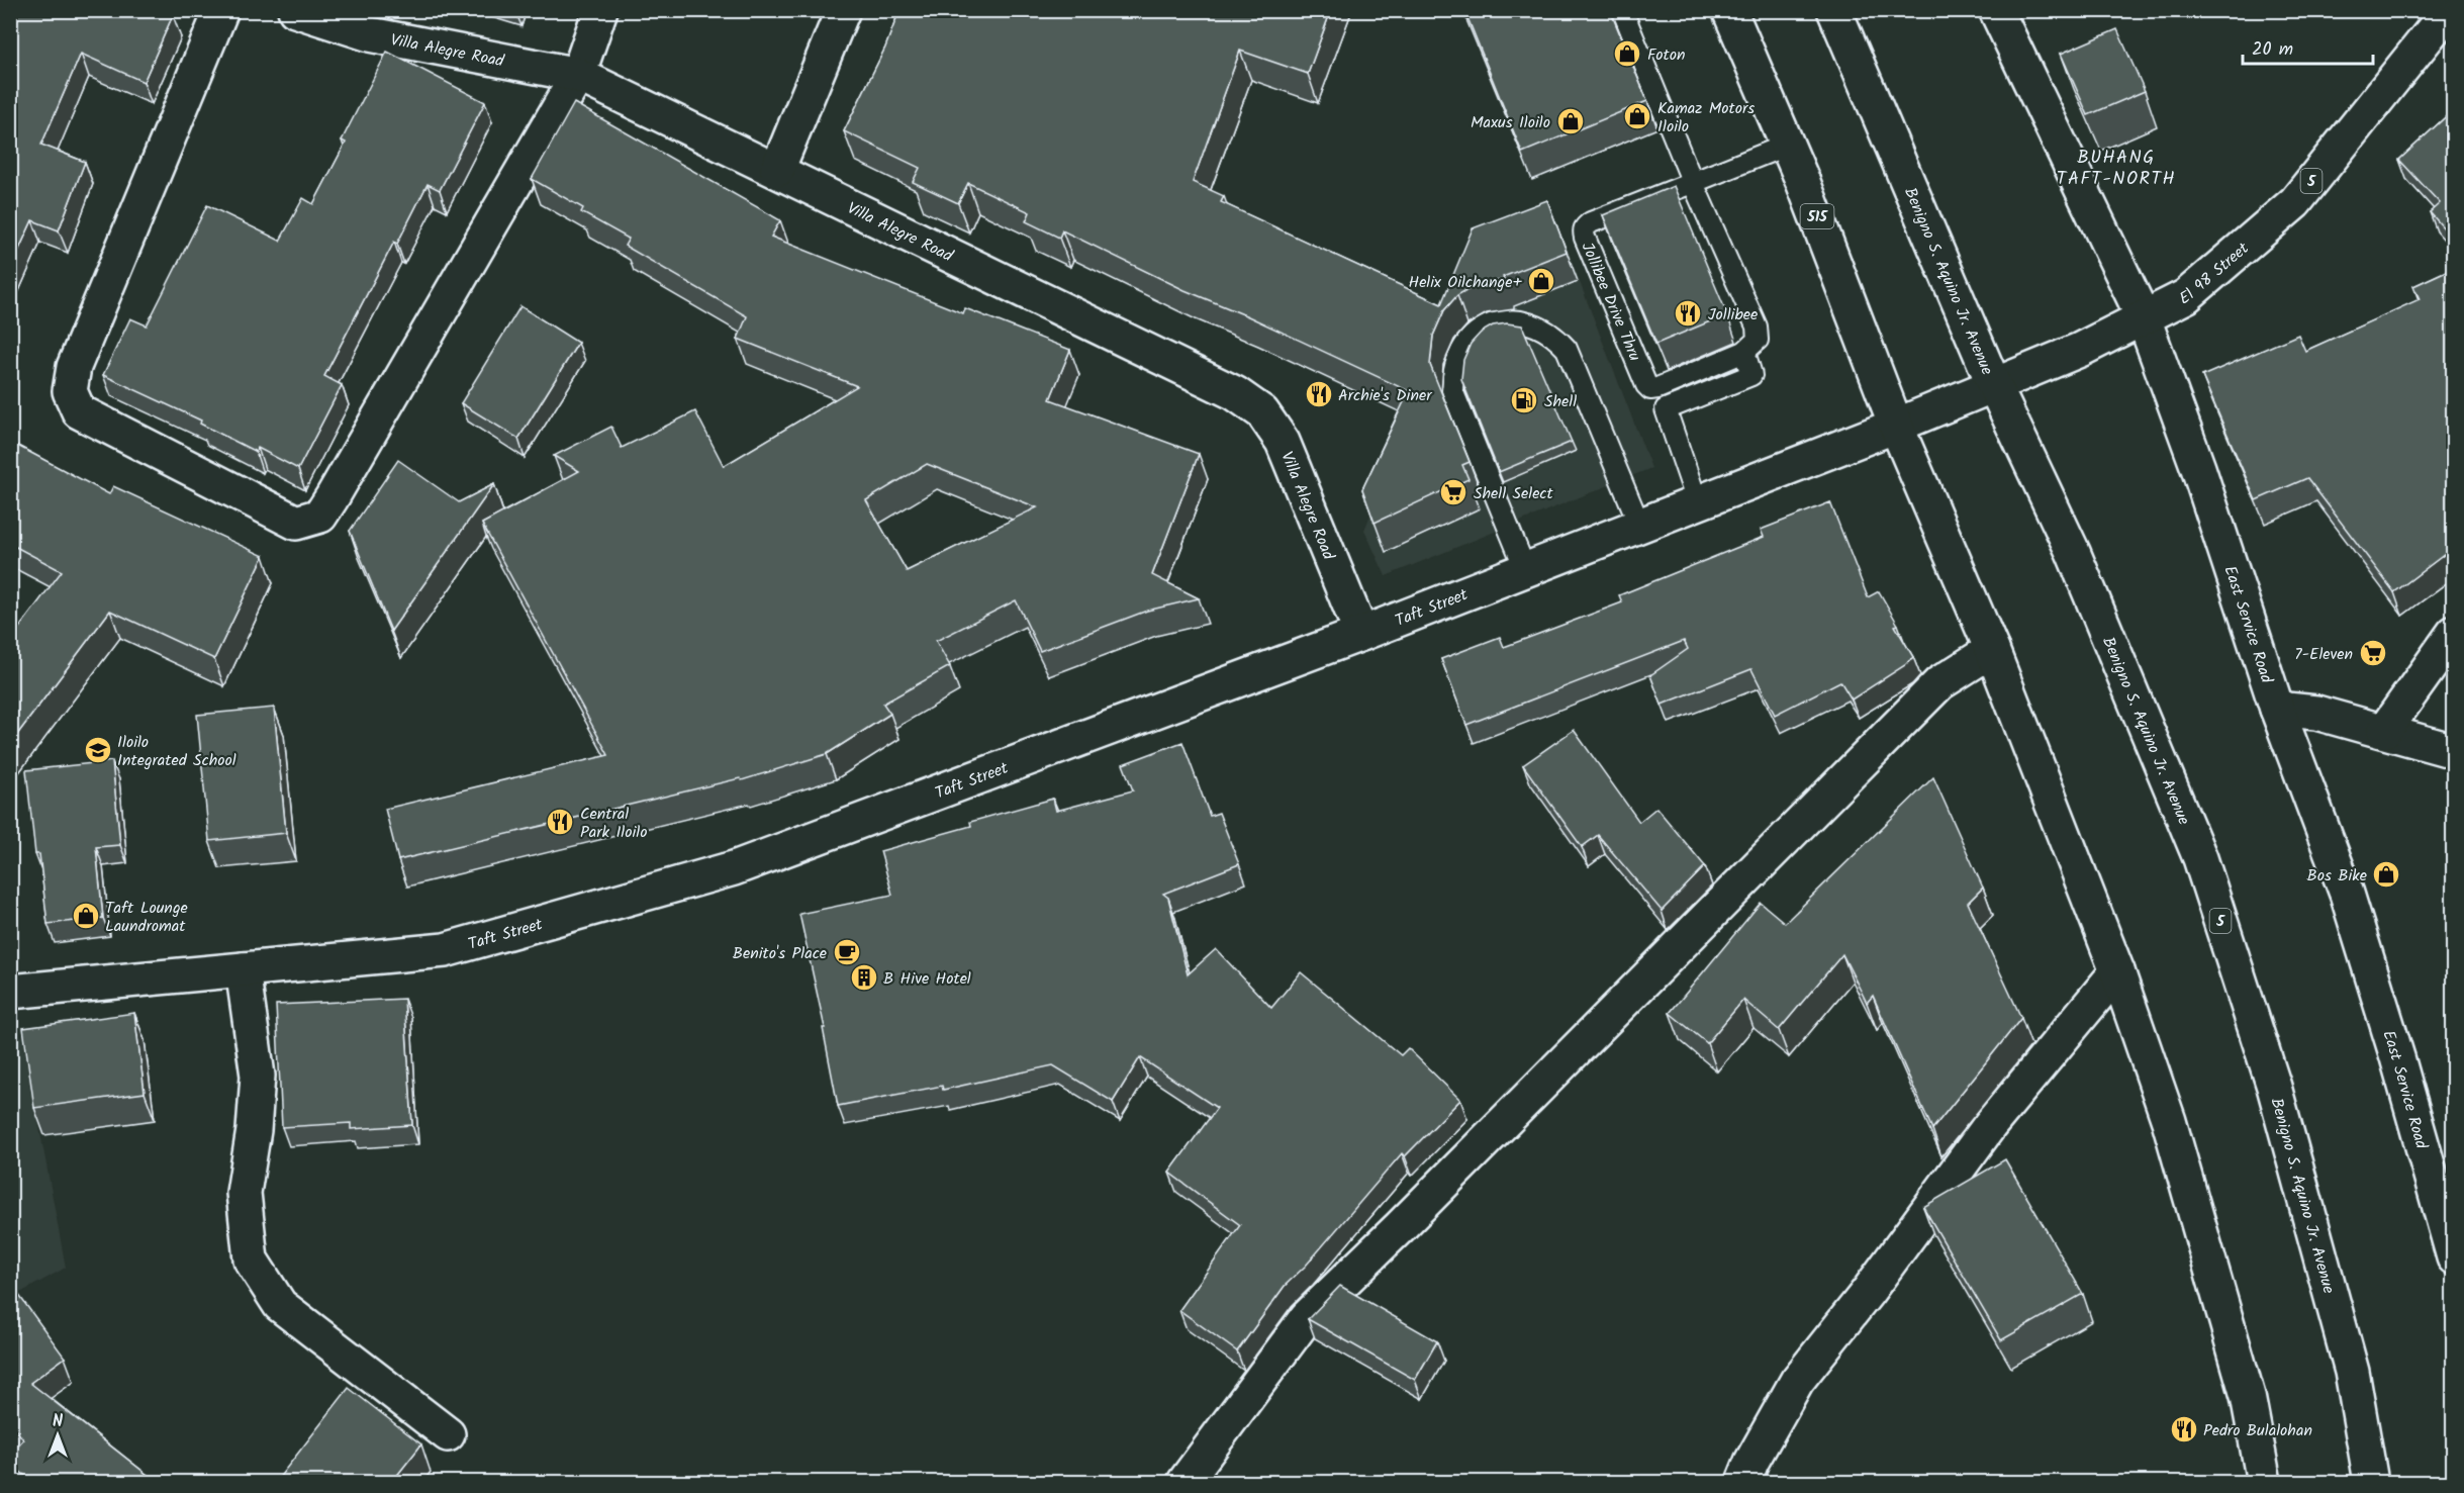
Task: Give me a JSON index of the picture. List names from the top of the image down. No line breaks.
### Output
{"streets":{"main road":["Villa Alegre Road","5","515","El 98 Street","Benigno S. Aquino Jr. Avenue","Taft Street","East Service Road"],"lane":["Jollibee Drive Thru"]},"crossings":[["Villa Alegre Road","Taft Street"],["515","El 98 Street"],["515","Taft Street"],["El 98 Street","Benigno S. Aquino Jr. Avenue"],["El 98 Street","Taft Street"],["El 98 Street","East Service Road"]],"districts":["BUHANG TAFT-NORTH"],"places":{"shop":["Foton","Kamaz Motors Iloilo","Maxus Iloilo","Helix Oilchange+","Bos Bike","Taft Lounge Laundromat"],"restaurant":["Jollibee","Archie's Diner","Central Park Iloilo","Pedro Bulalohan"],"fuel station":["Shell"],"supermarket":["Shell Select","7-Eleven"],"school or university":["Iloilo Integrated School"],"cafe":["Benito's Place"],"building":["B Hive Hotel"]},"scale_bar":"20 m","north":"top"}
